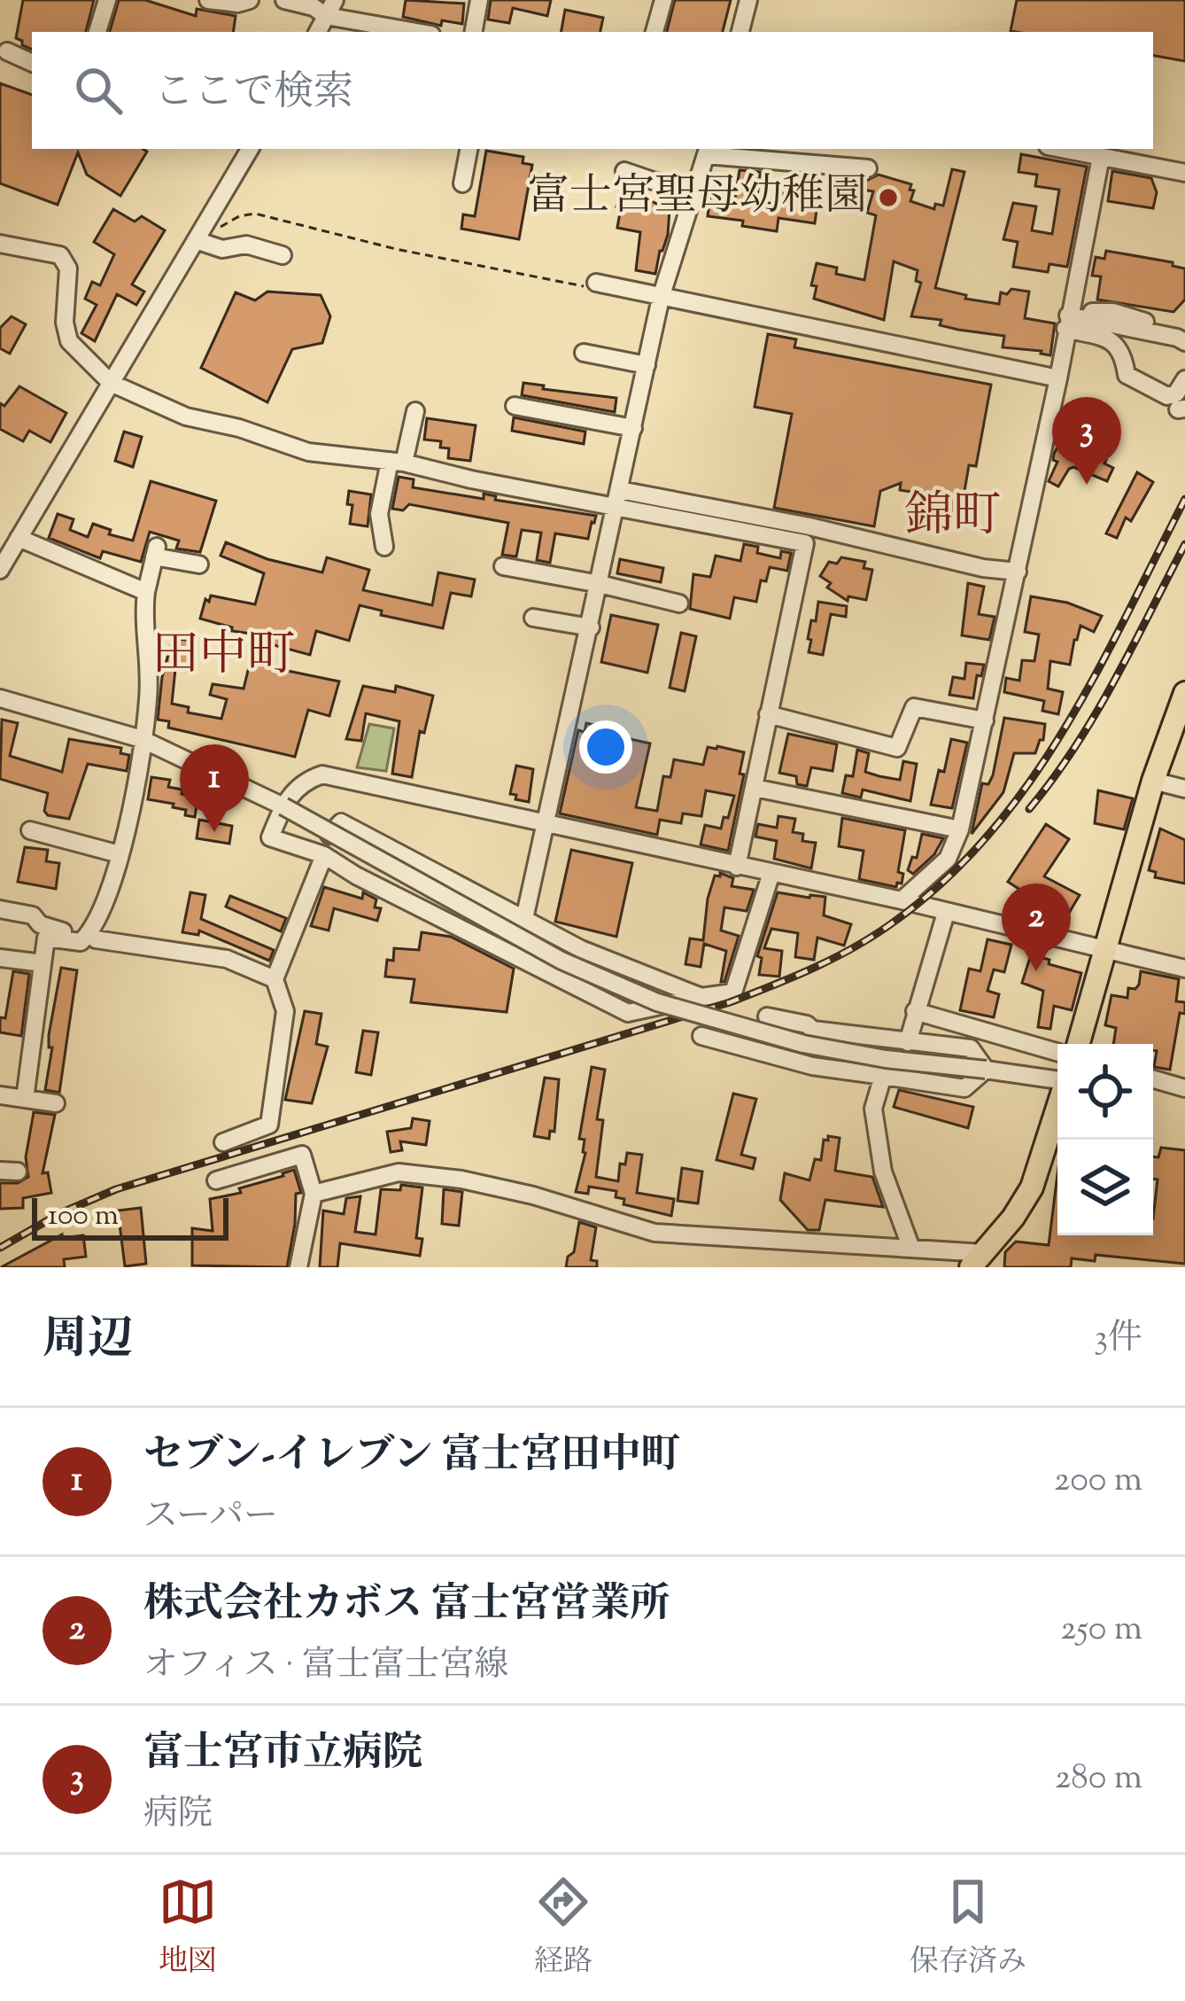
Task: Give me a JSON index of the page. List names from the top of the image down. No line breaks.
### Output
{"districts":["錦町","田中町"],"places":["富士宮聖母幼稚園"],"scale_bar":"100 m","page":{"search":"ここで検索","pins":["3","1","2"],"scale":"100 m","heading":["周辺","3件"],"list":[{"mark":"1","name":"セブン-イレブン 富士宮田中町","note":"スーパー","value":"200 m"},{"mark":"2","name":"株式会社カボス 富士宮営業所","note":"オフィス · 富士富士宮線","value":"250 m"},{"mark":"3","name":"富士宮市立病院","note":"病院","value":"280 m"}],"nav":["地図","経路","保存済み"]}}
